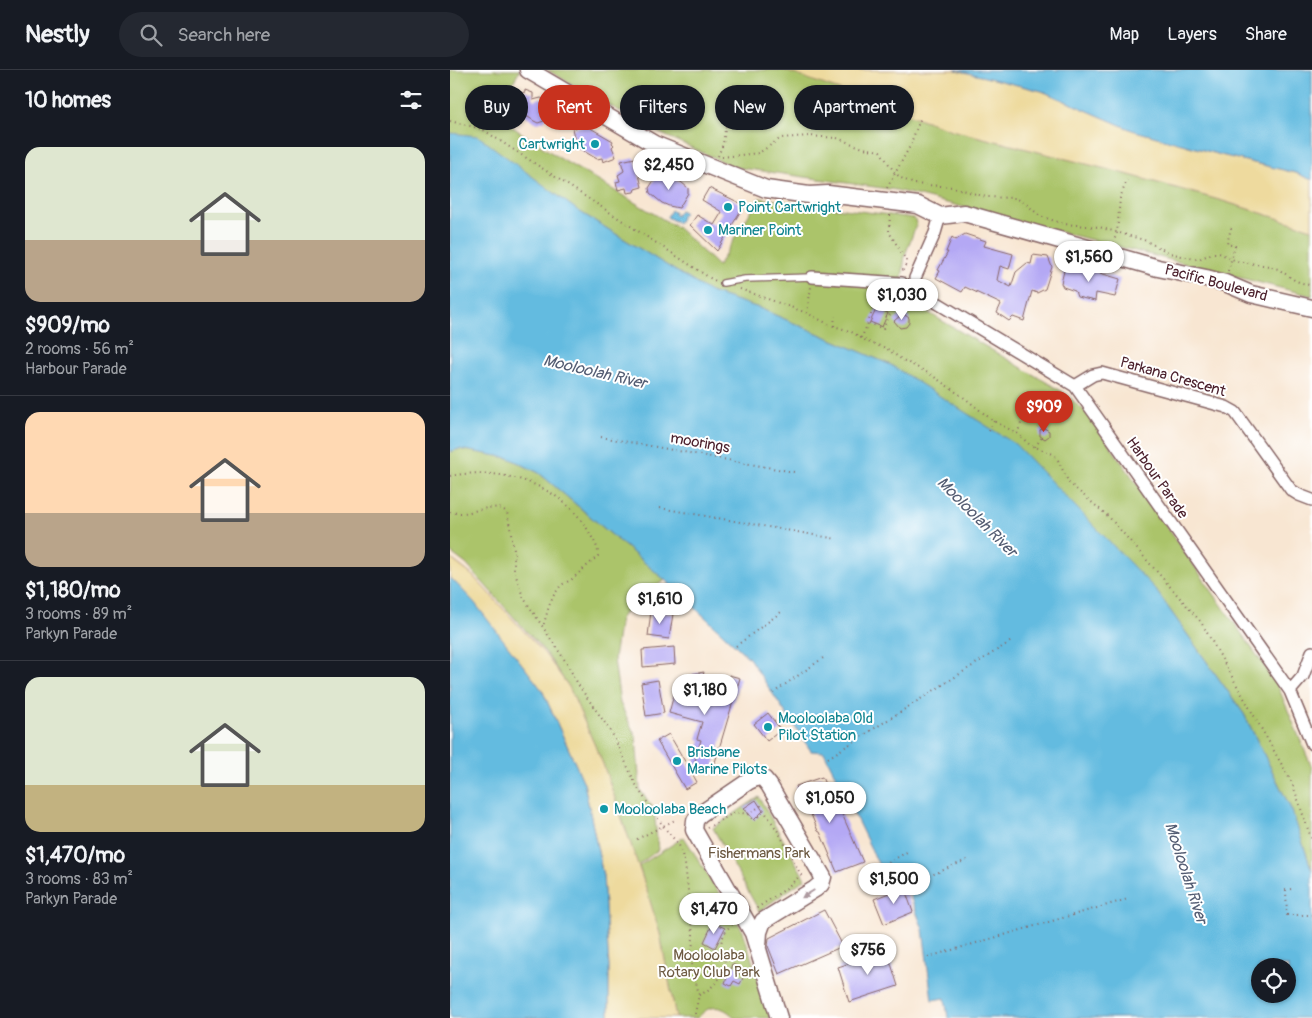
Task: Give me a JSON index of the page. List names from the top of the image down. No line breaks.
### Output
{"streets":{"street":["Pacific Boulevard","Parkana Crescent","Harbour Parade"],"path":["moorings"]},"crossings":[["Parkana Crescent","Harbour Parade"]],"water":["Mooloolah River"],"parks":["Fishermans Park","Mooloolaba Rotary Club Park"],"places":["Cartwright","Point Cartwright","Mariner Point","Mooloolaba Old Pilot Station","Brisbane Marine Pilots","Mooloolaba Beach"],"page":{"header":"Nestly","search":"Search here","nav":["Map","Layers","Share"],"heading":"10 homes","chip":["Buy","Rent","Filters","New","Apartment"],"list":[{"name":"$909/mo","note":"2 rooms · 56 m² · Harbour Parade"},{"name":"$1,180/mo","note":"3 rooms · 89 m² · Parkyn Parade"},{"name":"$1,470/mo","note":"3 rooms · 83 m² · Parkyn Parade"}],"price":["$2,450","$1,560","$1,030","$909","$1,610","$1,180","$1,050","$1,500","$1,470","$756"]}}
